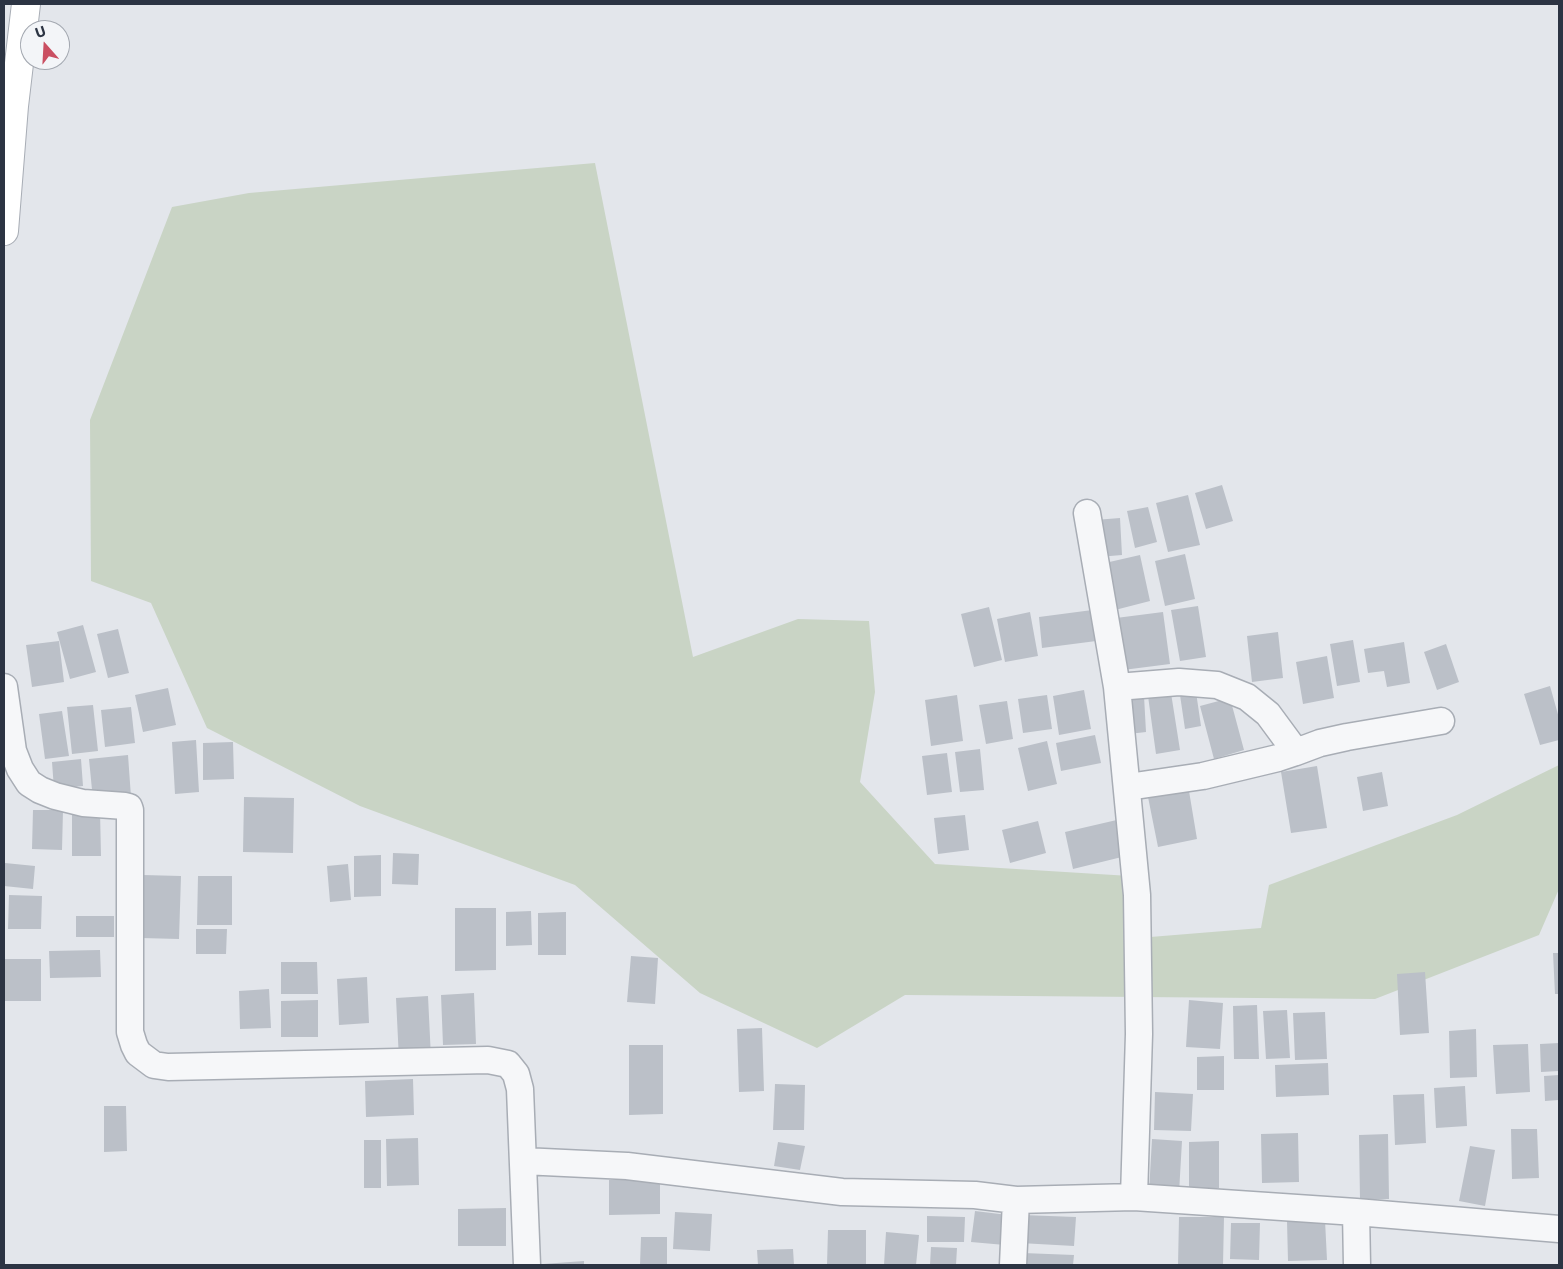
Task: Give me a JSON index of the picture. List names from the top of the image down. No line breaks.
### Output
{"north":"top"}
